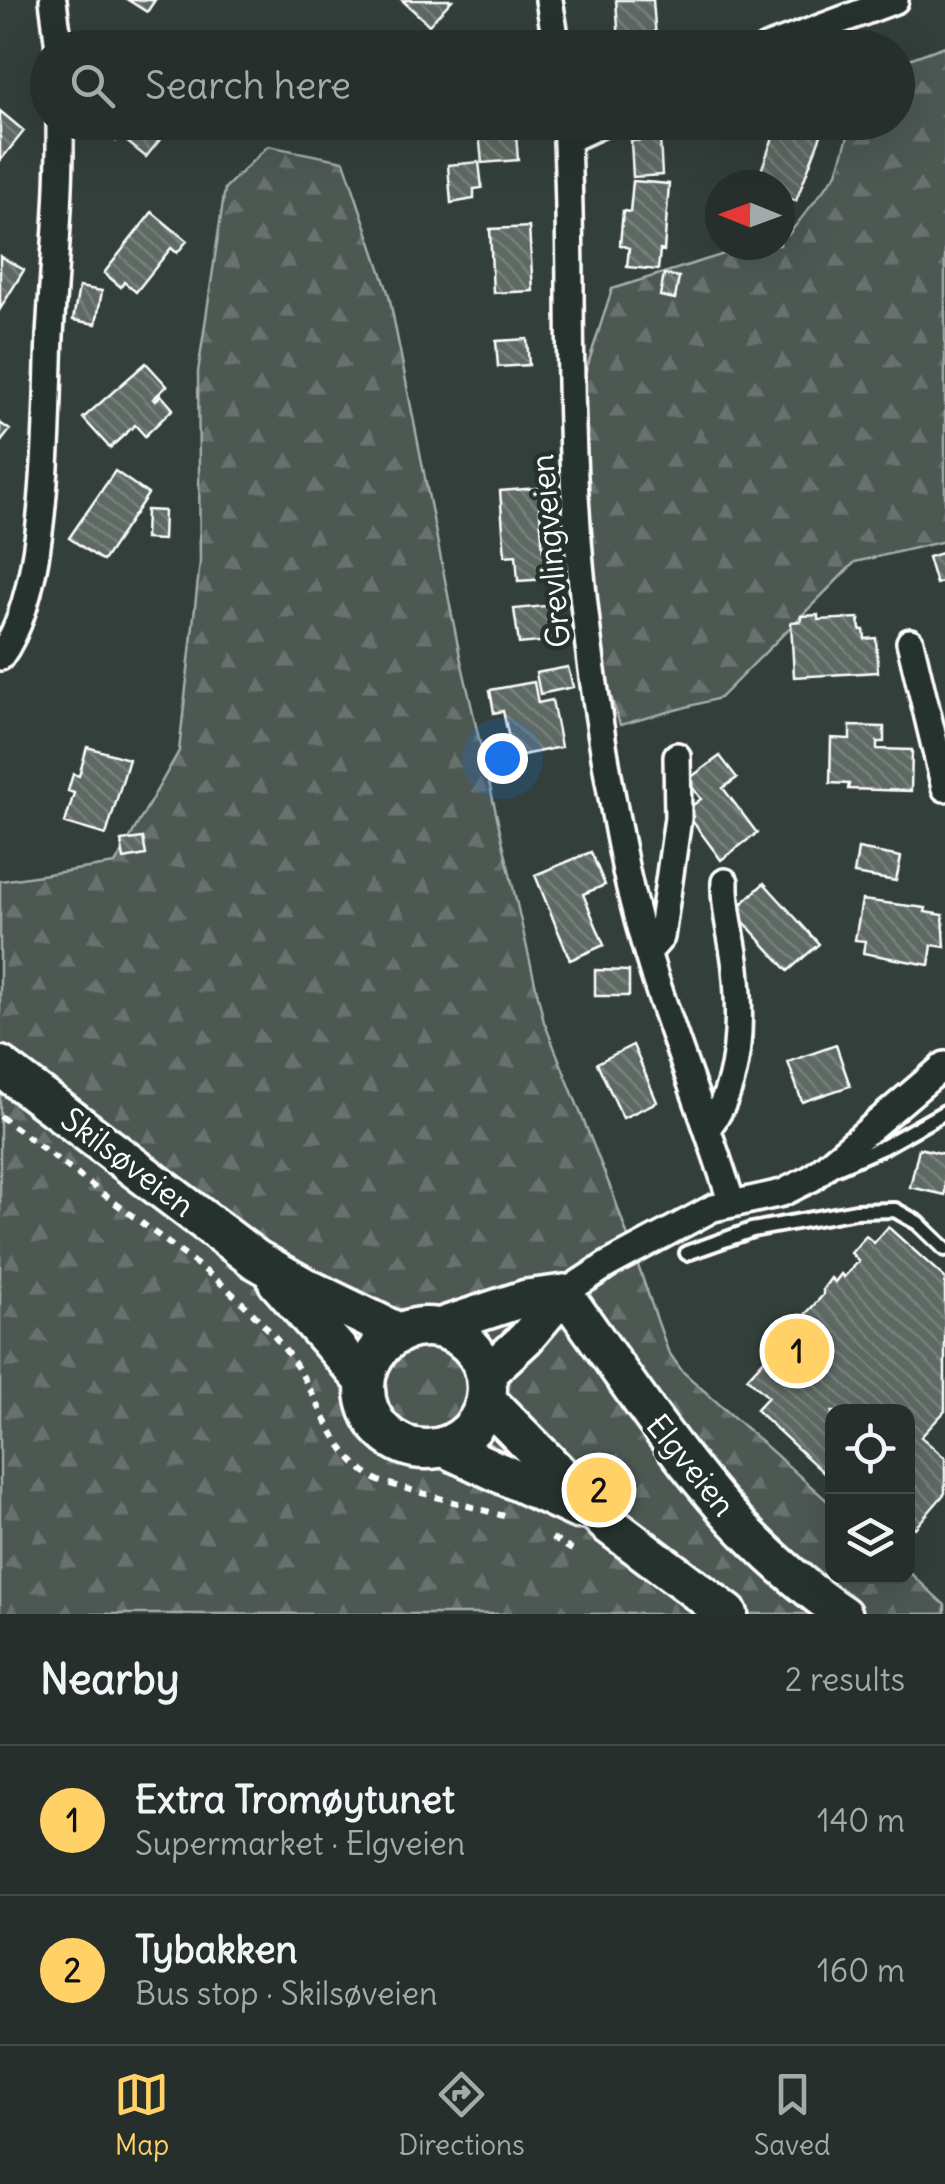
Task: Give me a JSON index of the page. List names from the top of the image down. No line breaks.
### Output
{"streets":{"main road":["Skilsøveien","Elgveien"],"street":["Grevlingveien"]},"north":"left","page":{"search":"Search here","pins":["1","2"],"heading":["Nearby","2 results"],"list":[{"mark":"1","name":"Extra Tromøytunet","note":"Supermarket · Elgveien","value":"140 m"},{"mark":"2","name":"Tybakken","note":"Bus stop · Skilsøveien","value":"160 m"}],"nav":["Map","Directions","Saved"]}}
